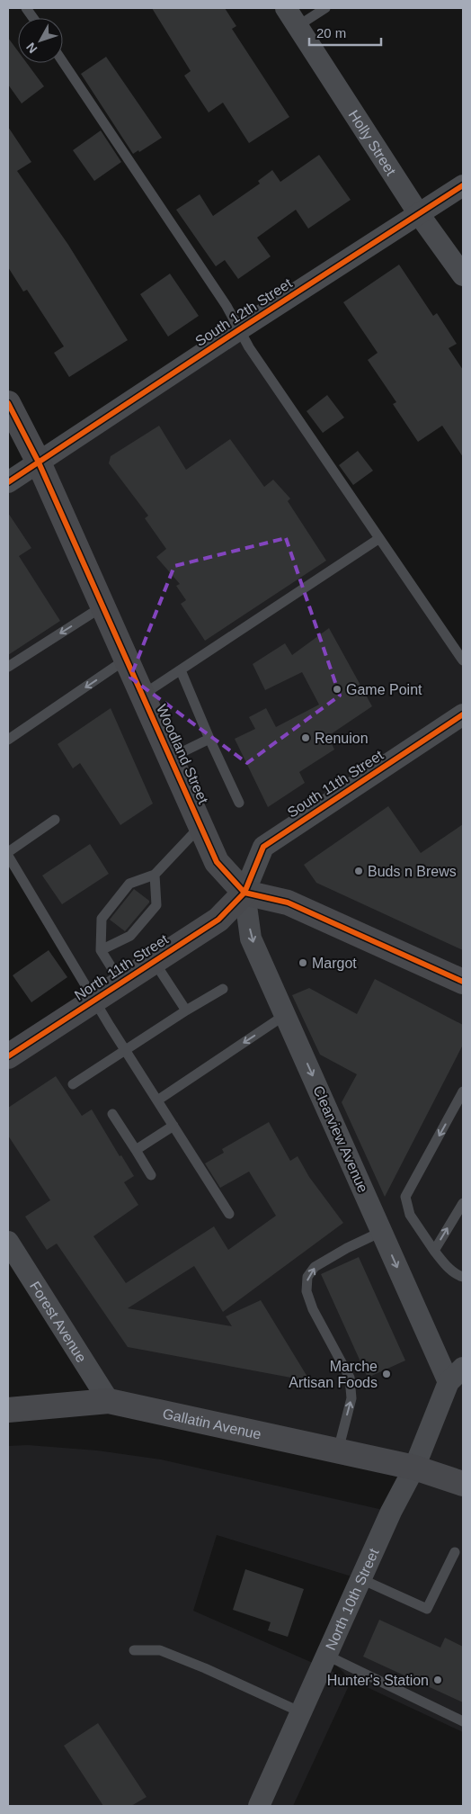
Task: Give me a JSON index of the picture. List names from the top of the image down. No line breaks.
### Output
{"streets":{"street":["Holly Street","South 12th Street","Woodland Street","South 11th Street","North 11th Street","Clearview Avenue","Forest Avenue","Gallatin Avenue","North 10th Street"]},"crossings":[["Holly Street","South 12th Street"],["South 12th Street","Woodland Street"],["Woodland Street","South 11th Street"],["Woodland Street","North 11th Street"],["Woodland Street","Clearview Avenue"],["South 11th Street","North 11th Street"],["South 11th Street","Clearview Avenue"],["North 11th Street","Clearview Avenue"],["Clearview Avenue","North 10th Street"],["Forest Avenue","Gallatin Avenue"],["Gallatin Avenue","North 10th Street"]],"one_way":["Clearview Avenue"],"places":["Game Point","Renuion","Buds n Brews","Margot","Marche Artisan Foods","Hunter's Station"],"scale_bar":"20 m","north":"bottom left"}
